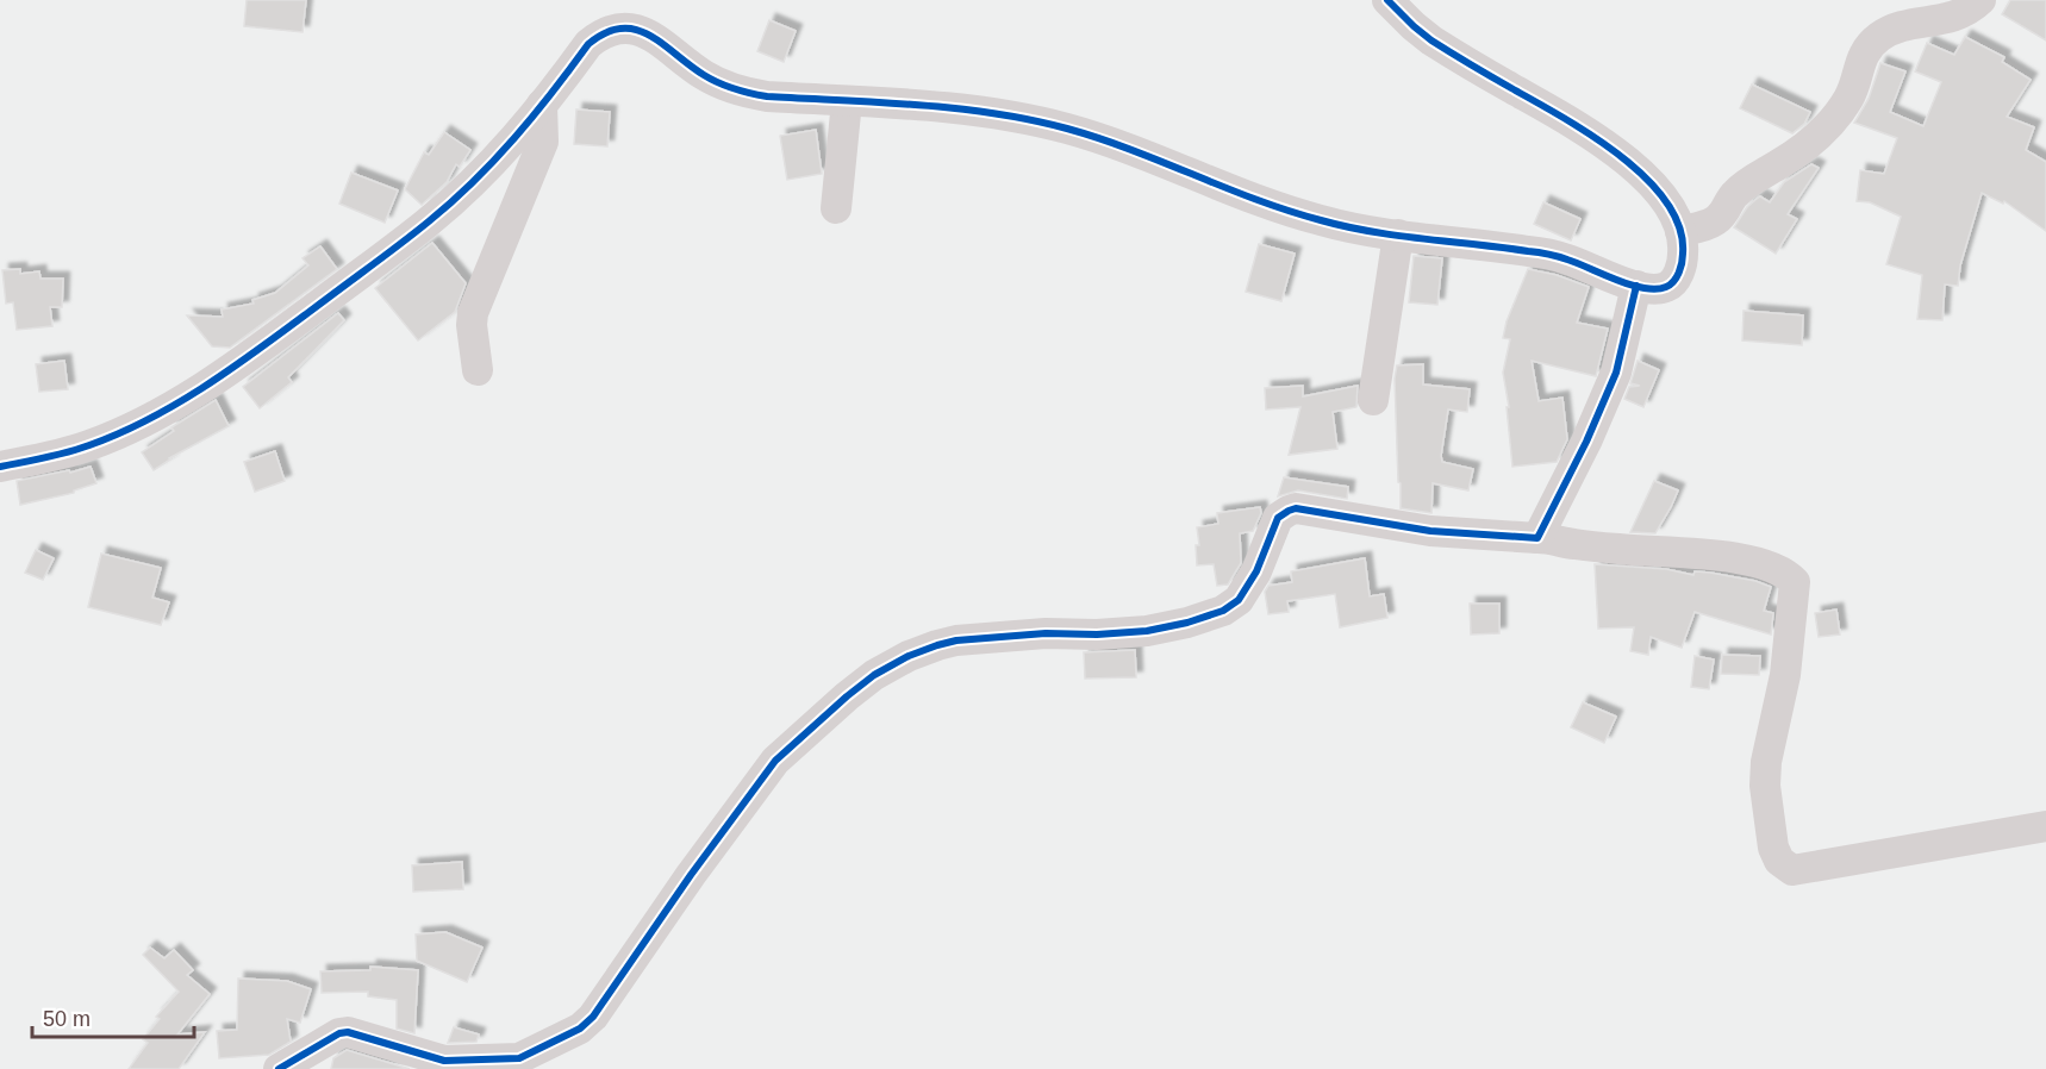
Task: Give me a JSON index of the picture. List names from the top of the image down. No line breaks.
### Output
{"scale_bar":"50 m"}
